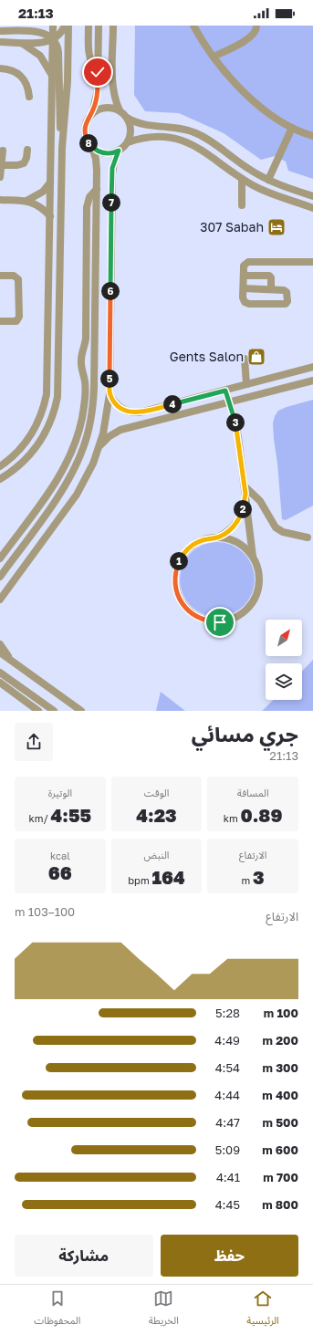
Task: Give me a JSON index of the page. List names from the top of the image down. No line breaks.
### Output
{"places":{"hotel":["307 Sabah"],"shop":["Gents Salon"]},"north":"top right","page":{"status":"21:13","pins":["8","7","6","5","4","3","2","1"],"heading":["جري مسائي","21:13"],"stats":[["المسافة","0.89 km"],["الوقت","4:23"],["الوتيرة","4:55 /km"],["الارتفاع","3 m"],["النبض","164 bpm"],["kcal","66"]],"chart":["الارتفاع","100–103 m"],"list":[{"name":"100 m","note":"5:28"},{"name":"200 m","note":"4:49"},{"name":"300 m","note":"4:54"},{"name":"400 m","note":"4:44"},{"name":"500 m","note":"4:47"},{"name":"600 m","note":"5:09"},{"name":"700 m","note":"4:41"},{"name":"800 m","note":"4:45"}],"buttons":["حفظ","مشاركة"],"tabs":["الرئيسية","الخريطة","المحفوظات"]}}
